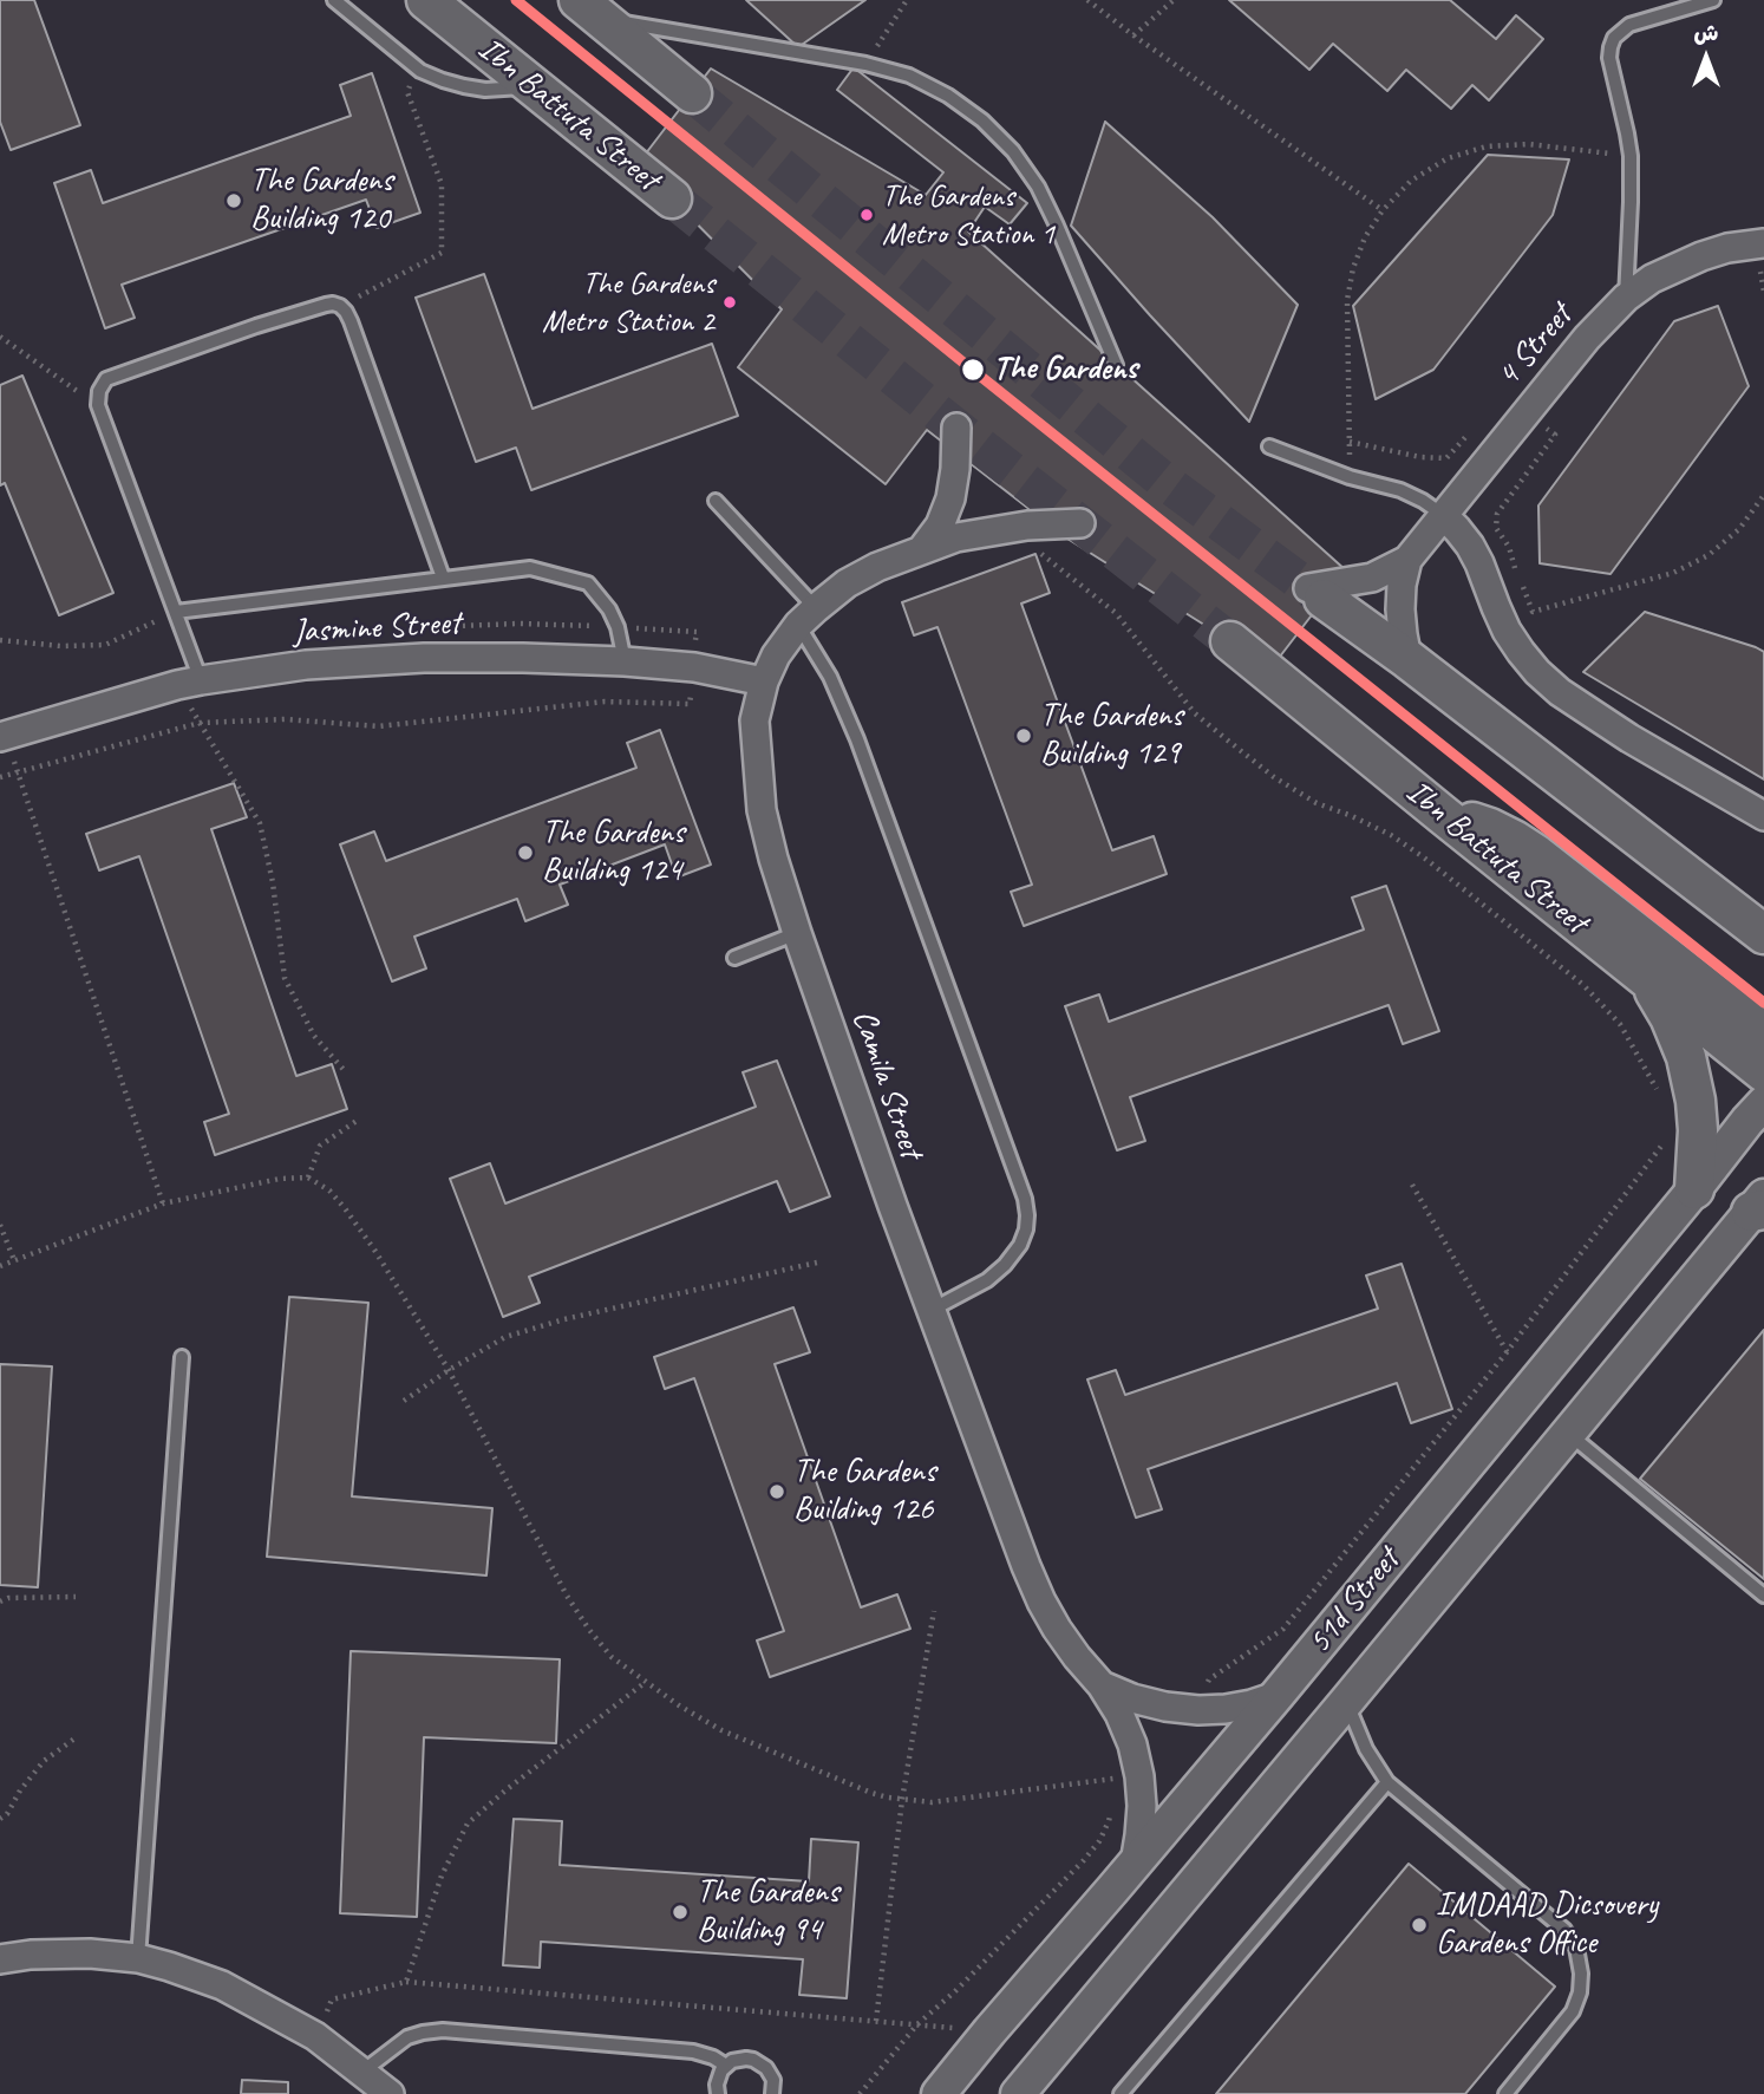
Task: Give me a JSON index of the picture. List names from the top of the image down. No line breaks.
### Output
{"streets":{"main road":["Ibn Battuta Street"],"street":["4 Street","Jasmine Street","Camila Street","51d Street"]},"crossings":[["Jasmine Street","Camila Street"],["Camila Street","51d Street"]],"places":["The Gardens Building 120","The Gardens Metro Station 1","The Gardens Metro Station 2","The Gardens","The Gardens Building 129","The Gardens Building 124","The Gardens Building 126","The Gardens Building 94","IMDAAD Dicsovery Gardens Office"],"north":"top"}
